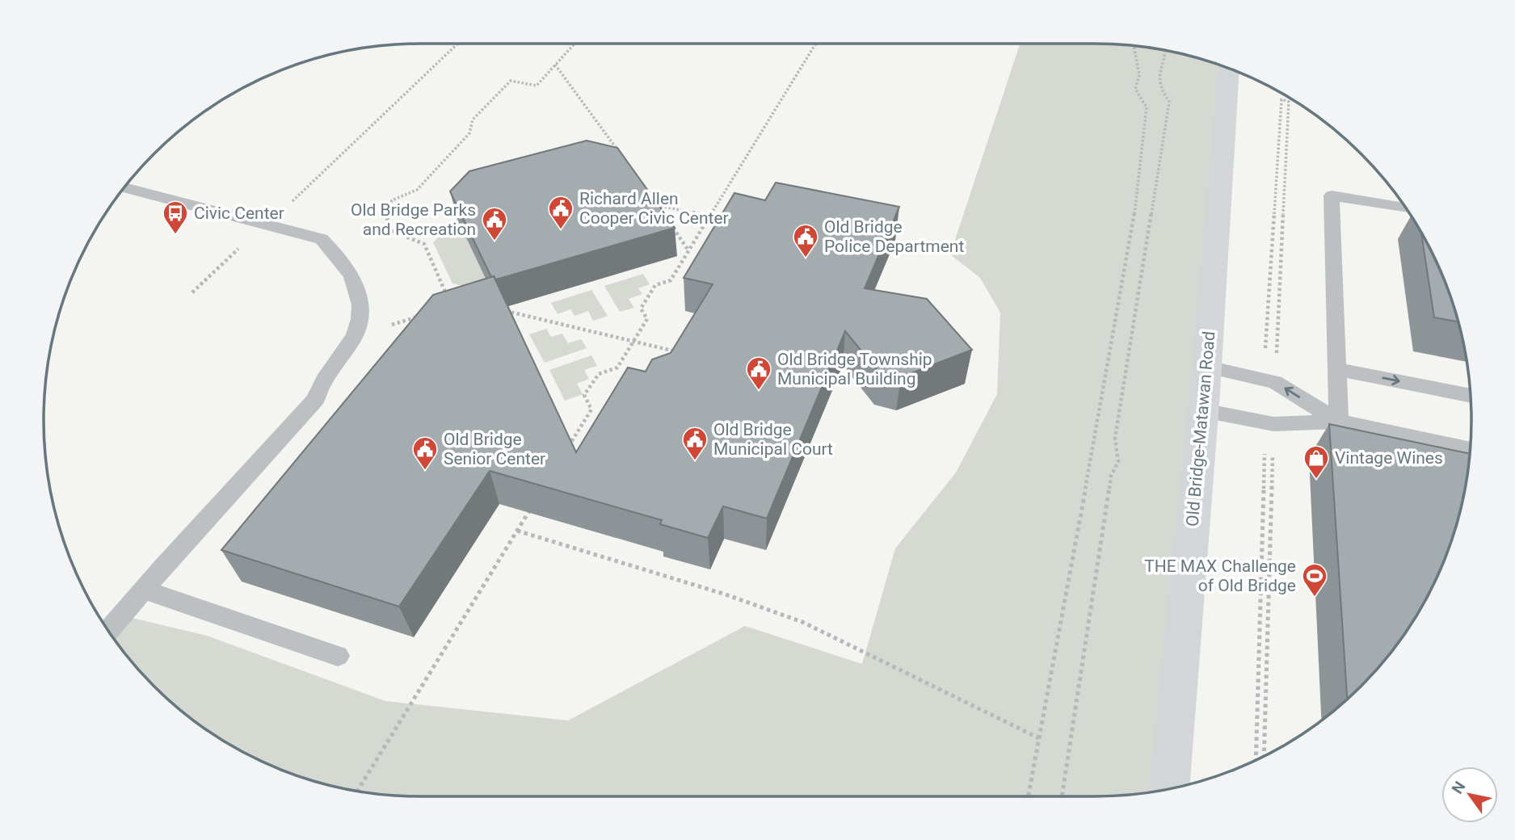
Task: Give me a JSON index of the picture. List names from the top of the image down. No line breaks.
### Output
{"streets":{"main road":["Old Bridge-Matawan Road"]},"places":{"public building":["Richard Allen Cooper Civic Center","Old Bridge Parks and Recreation","Old Bridge Police Department","Old Bridge Township Municipal Building","Old Bridge Municipal Court","Old Bridge Senior Center"],"bus stop":["Civic Center"],"shop":["Vintage Wines"],"sports":["THE MAX Challenge of Old Bridge"]},"north":"top left"}
